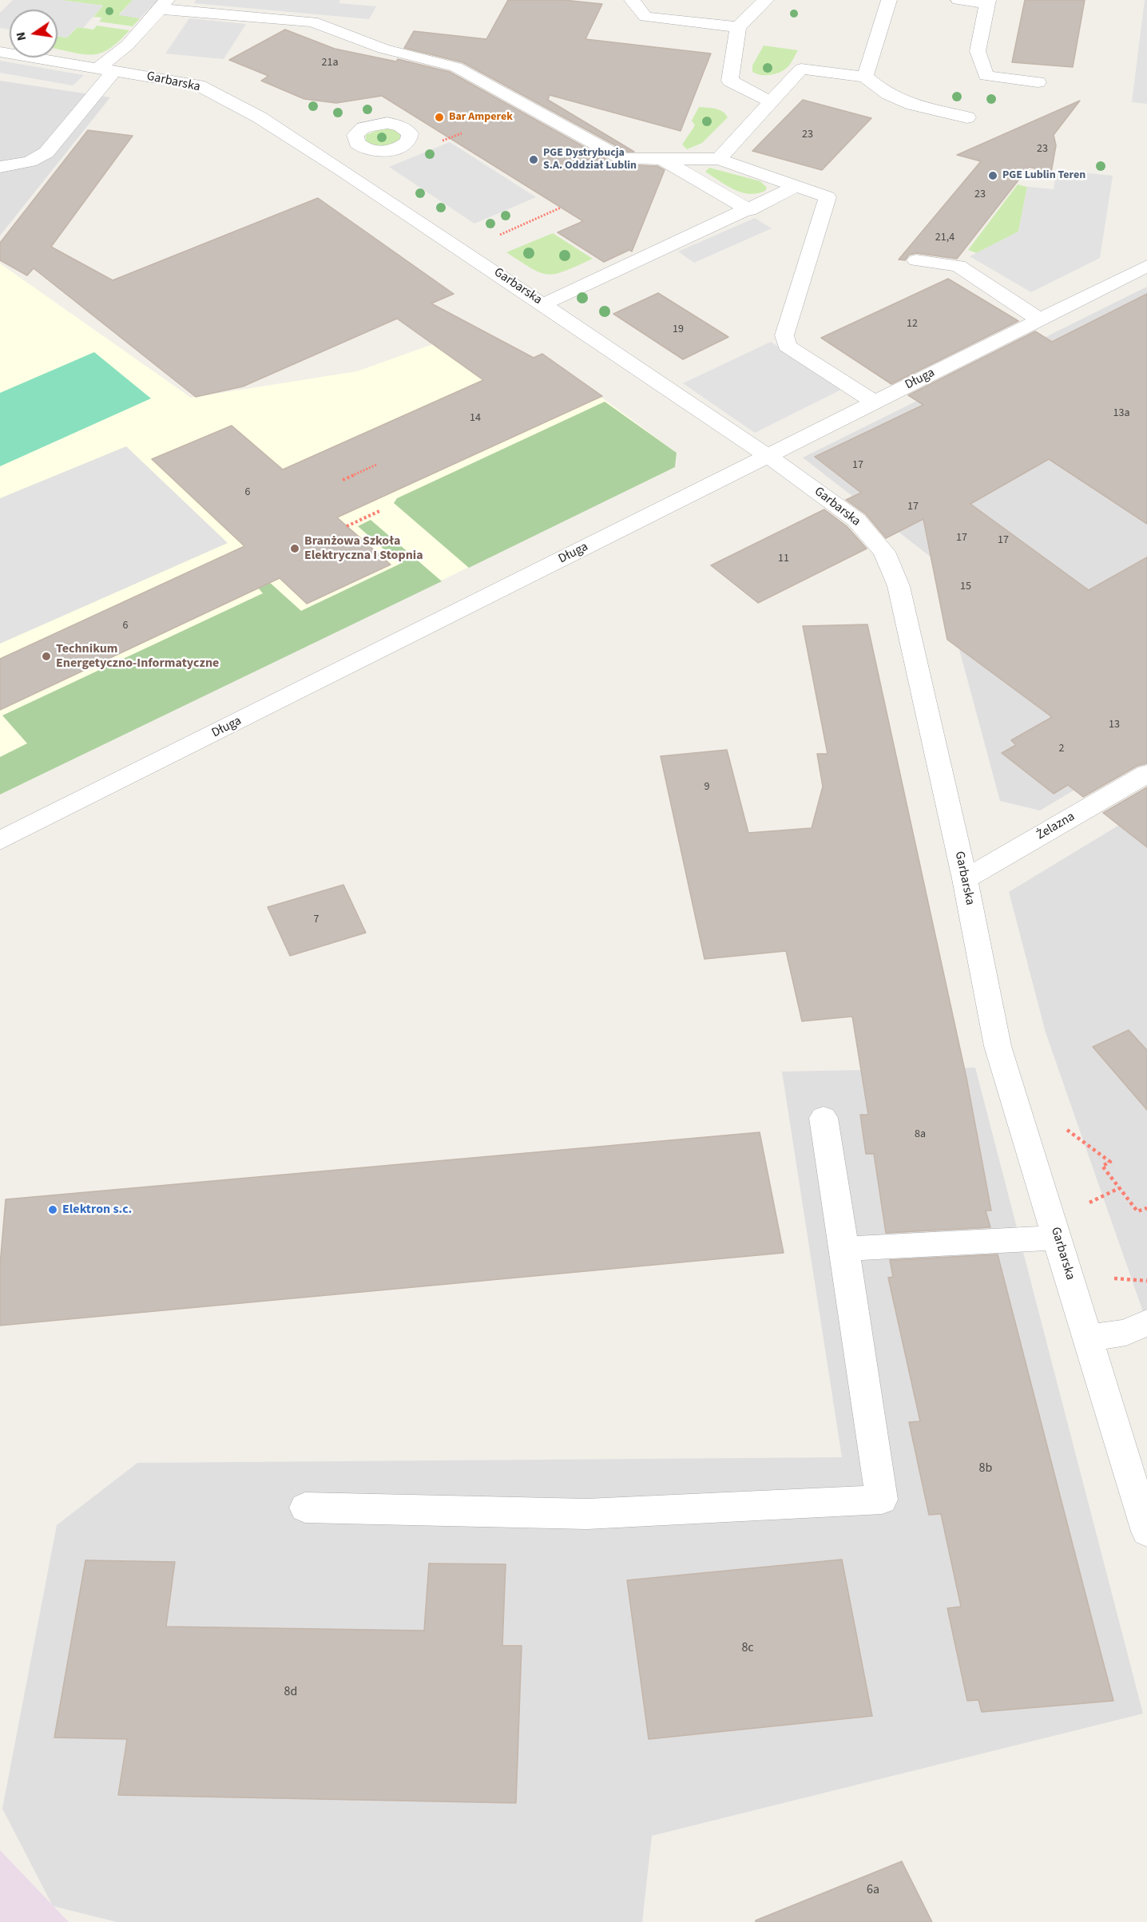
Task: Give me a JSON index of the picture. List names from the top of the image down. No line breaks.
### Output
{"streets":{"street":["Garbarska","Długa","Żelazna"]},"crossings":[["Garbarska","Długa"],["Garbarska","Żelazna"]],"places":["Bar Amperek","PGE Dystrybucja S.A. Oddział Lublin","PGE Lublin Teren","Branżowa Szkoła Elektryczna I Stopnia","Technikum Energetyczno-Informatyczne","Elektron s.c."],"house_numbers":["21a","23","23","23","21,4","12","19","13a","14","17","6","17","17","17","11","15","6","13","2","9","7","8a","8b","8c","8d","6a"],"north":"left"}
